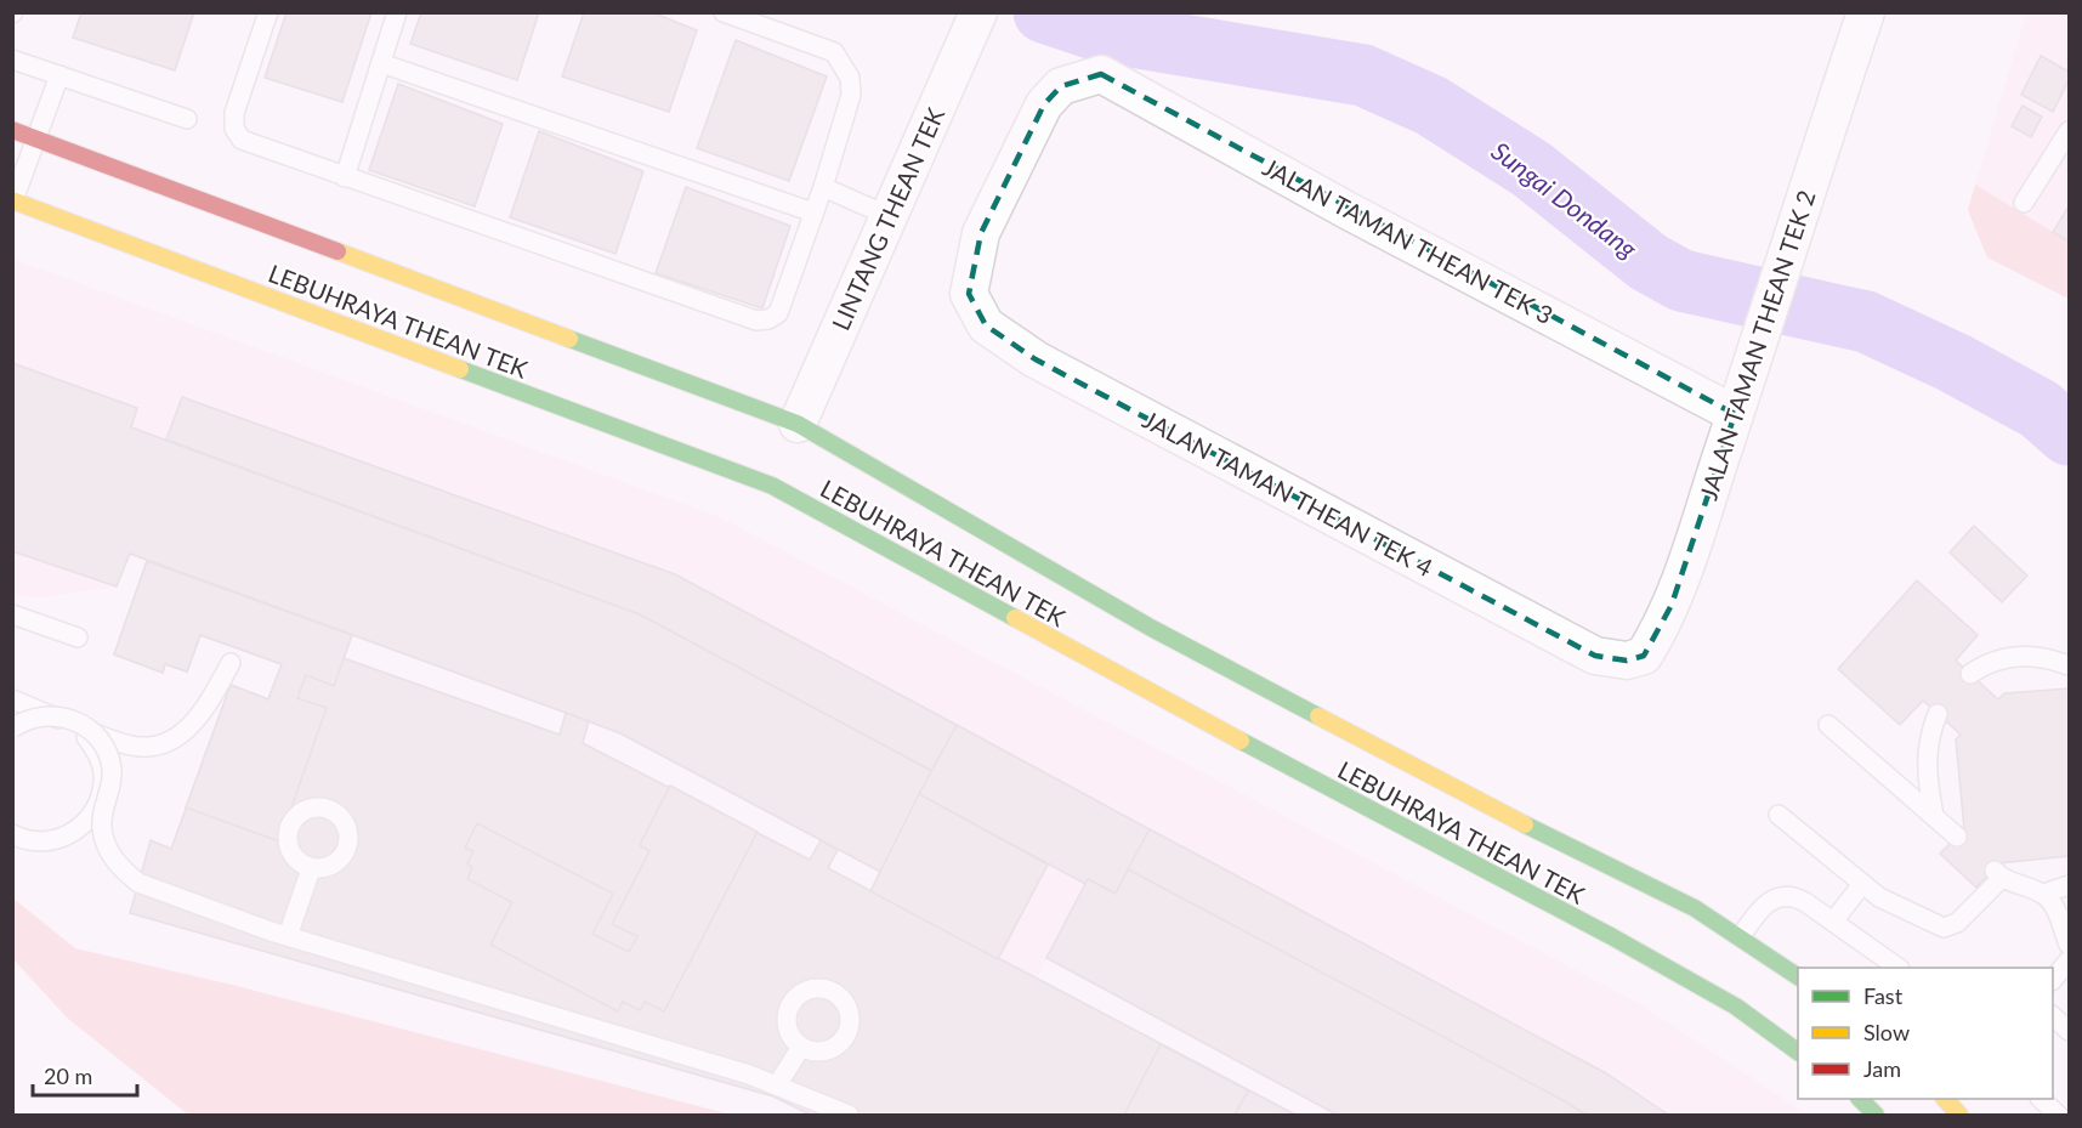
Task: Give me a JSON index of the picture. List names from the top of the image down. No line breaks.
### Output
{"streets":{"main road":["LEBUHRAYA THEAN TEK"],"street":["LINTANG THEAN TEK","JALAN TAMAN THEAN TEK 3","JALAN TAMAN THEAN TEK 2","JALAN TAMAN THEAN TEK 4"]},"crossings":[["LINTANG THEAN TEK","LEBUHRAYA THEAN TEK"],["JALAN TAMAN THEAN TEK 3","JALAN TAMAN THEAN TEK 2"],["JALAN TAMAN THEAN TEK 3","JALAN TAMAN THEAN TEK 4"],["JALAN TAMAN THEAN TEK 2","JALAN TAMAN THEAN TEK 4"]],"water":["Sungai Dondang"],"legend":["Fast","Slow","Jam"],"scale_bar":"20 m"}
